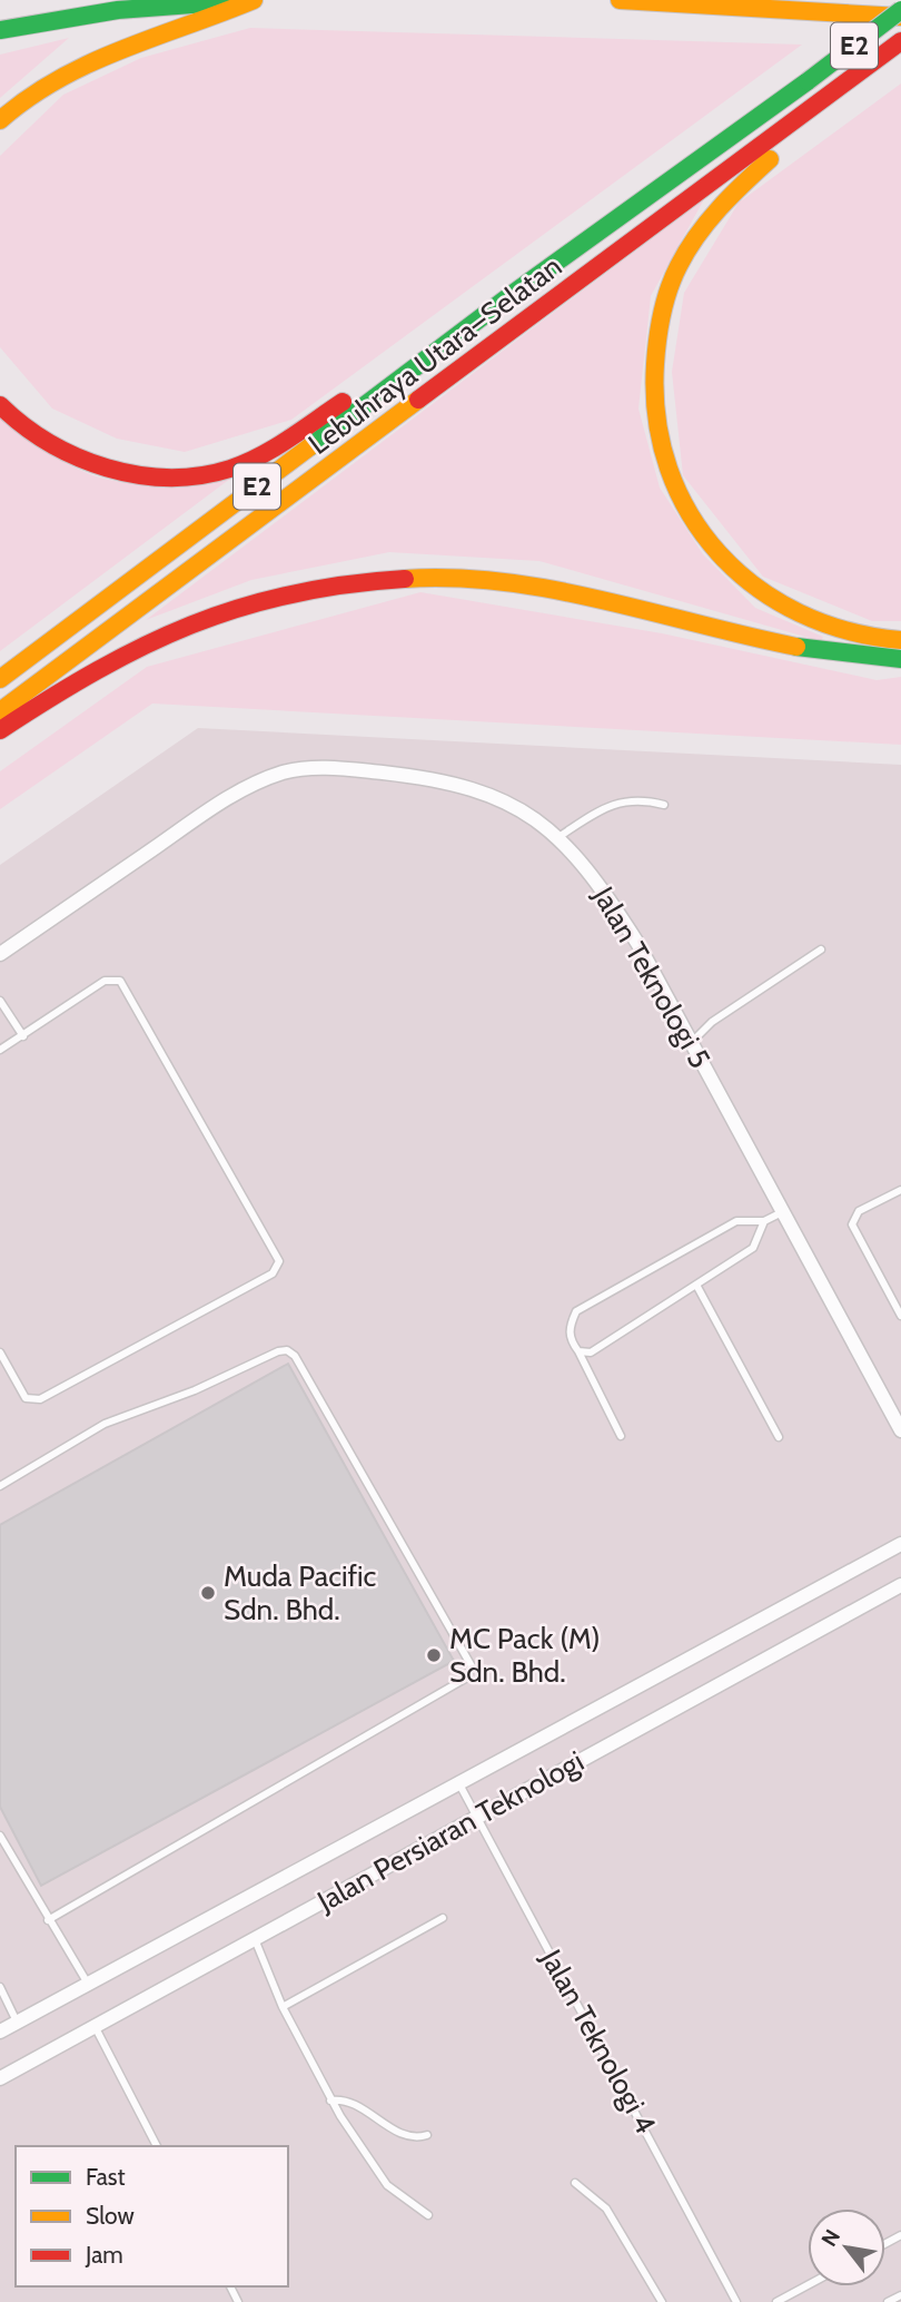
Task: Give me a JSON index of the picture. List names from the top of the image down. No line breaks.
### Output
{"streets":{"highway":["E2","Lebuhraya Utara–Selatan"],"street":["Jalan Teknologi 5","Jalan Persiaran Teknologi"],"lane":["Jalan Teknologi 4"]},"crossings":[["Jalan Persiaran Teknologi","Jalan Teknologi 4"]],"places":["Muda Pacific Sdn. Bhd.","MC Pack (M) Sdn. Bhd."],"legend":["Fast","Slow","Jam"],"north":"top left"}
